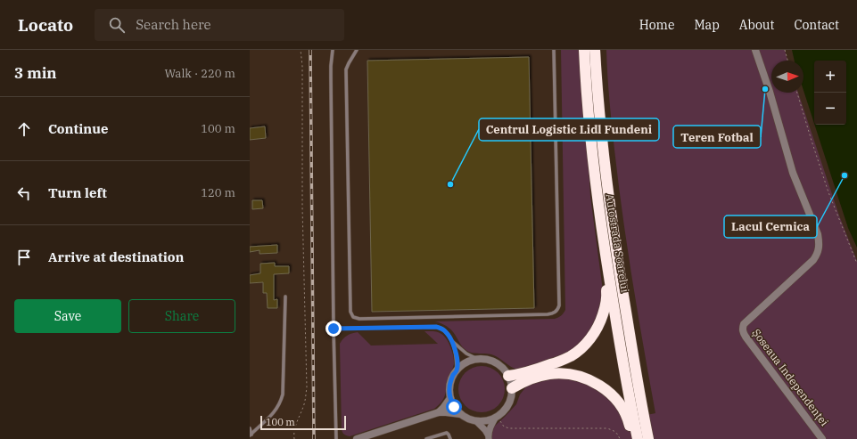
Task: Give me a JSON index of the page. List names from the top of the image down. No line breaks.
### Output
{"streets":{"highway":["Autostrada Soarelui"],"street":["Șoseaua Independenței"]},"places":["Teren Fotbal","Lacul Cernica","Centrul Logistic Lidl Fundeni"],"scale_bar":"100 m","north":"right","page":{"header":"Locato","search":"Search here","nav":["Home","Map","About","Contact"],"heading":["3 min","Walk · 220 m"],"map_buttons":["+","−"],"list":[["Continue","100 m"],["Turn left","120 m"],"Arrive at destination"],"buttons":["Save","Share"],"scale":"100 m"}}
